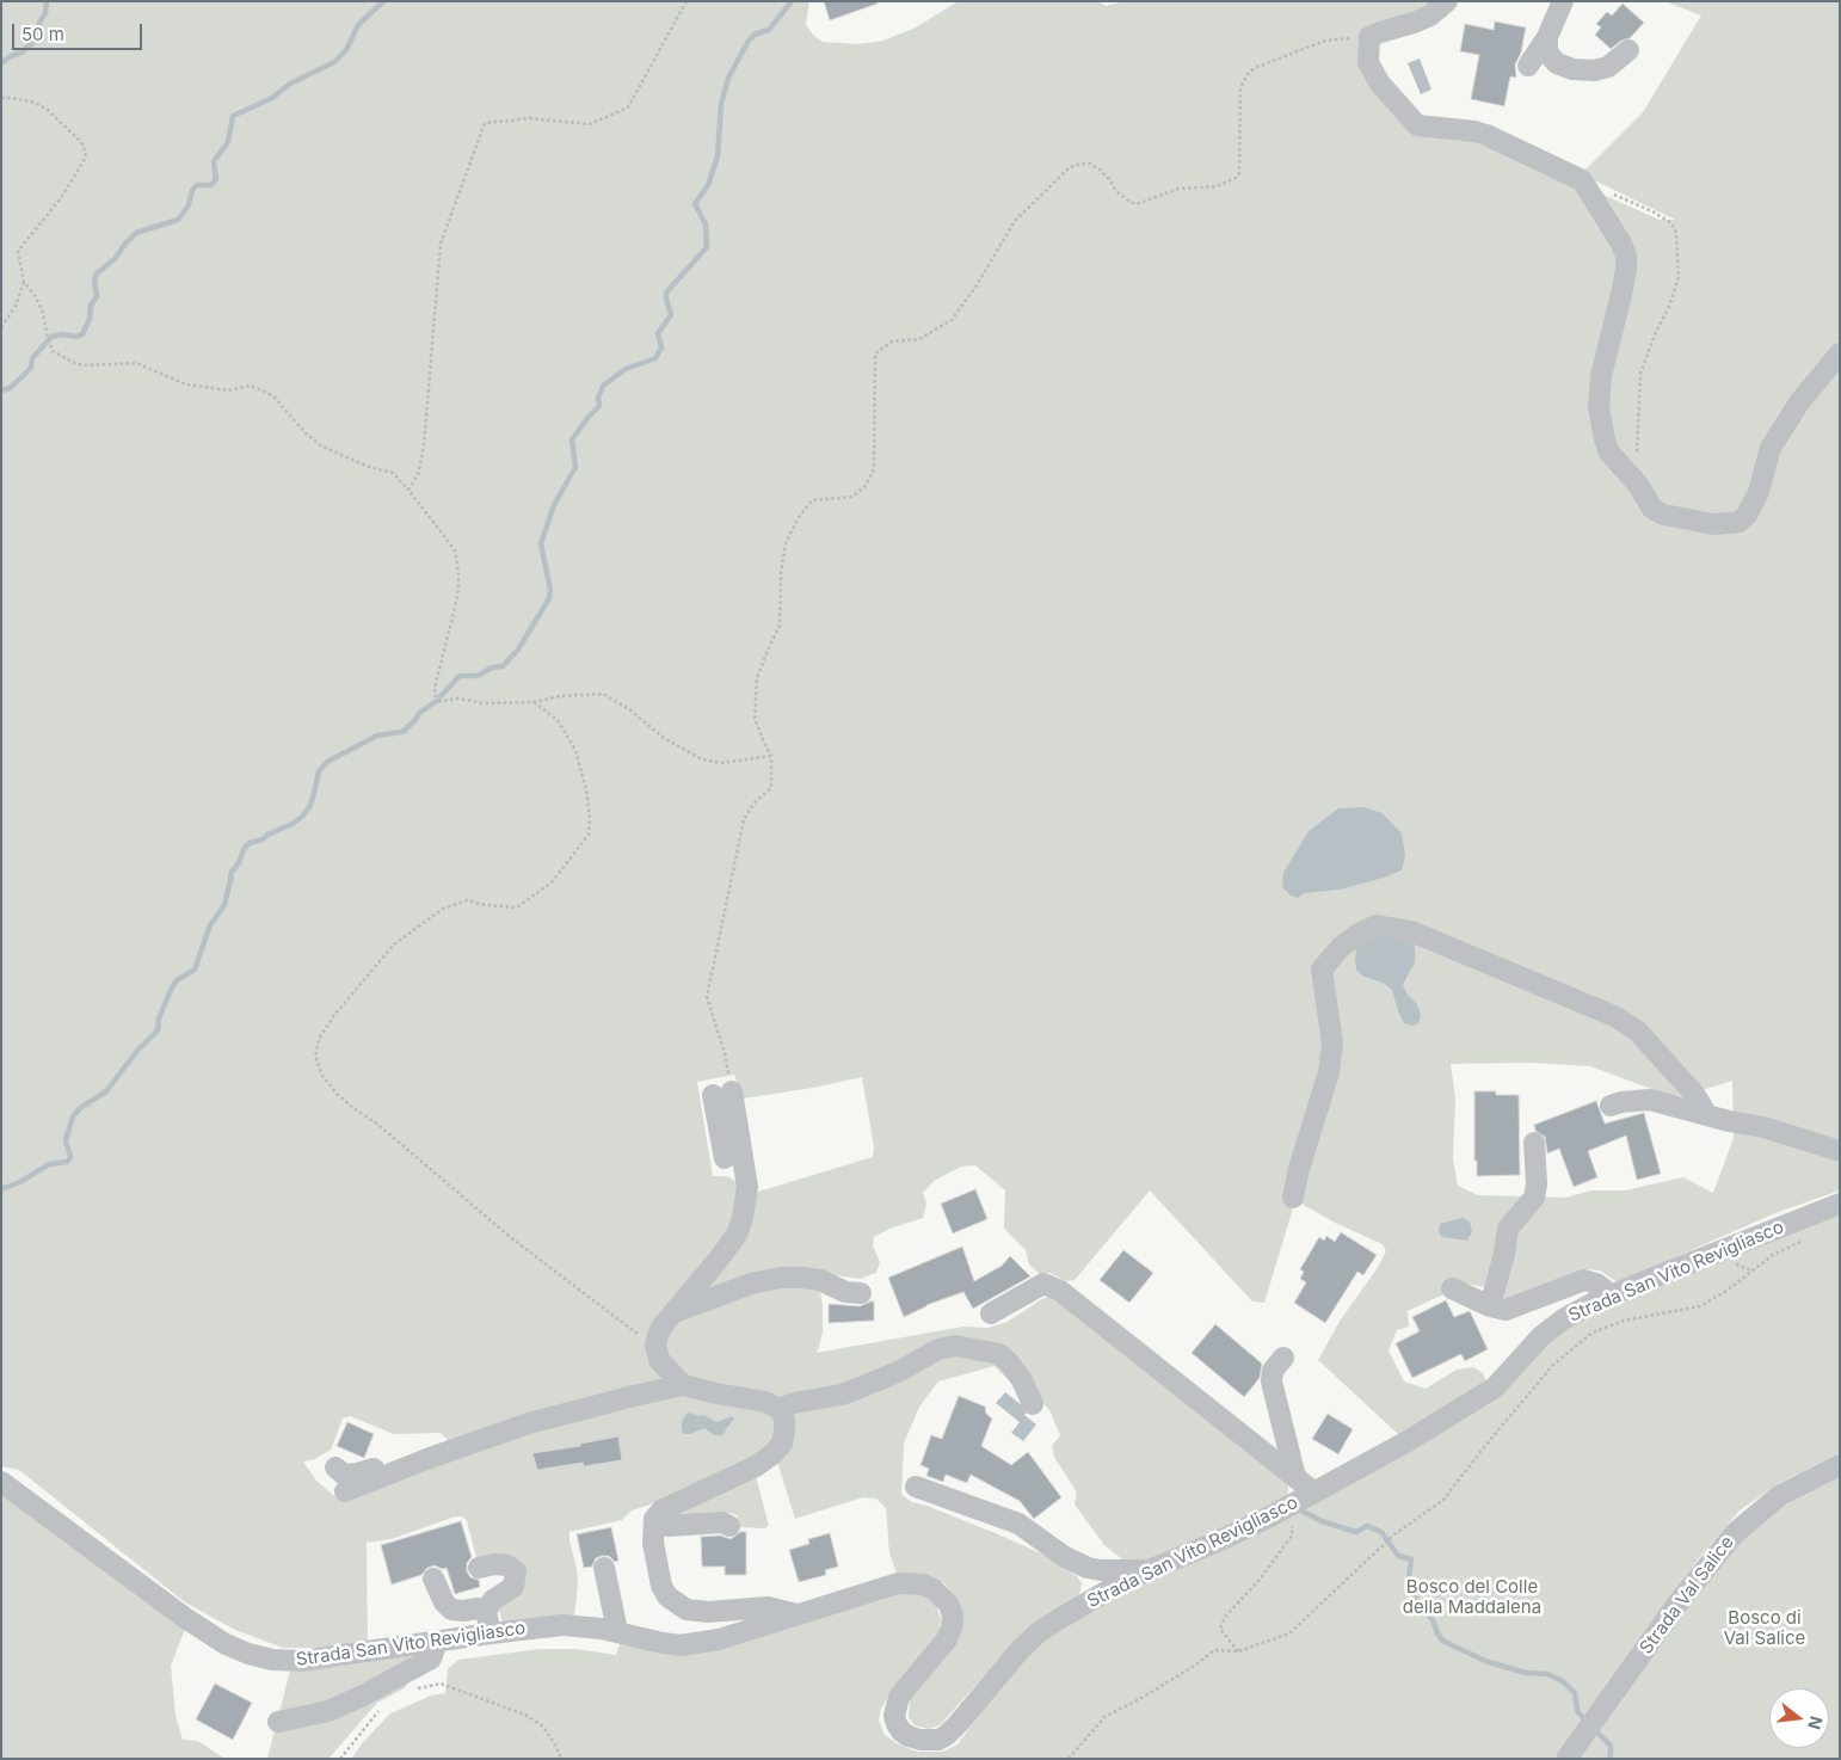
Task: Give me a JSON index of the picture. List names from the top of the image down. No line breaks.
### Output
{"streets":{"street":["Strada San Vito Revigliasco","Strada Val Salice"]},"parks":["Bosco del Colle della Maddalena","Bosco di Val Salice"],"scale_bar":"50 m","north":"right"}
